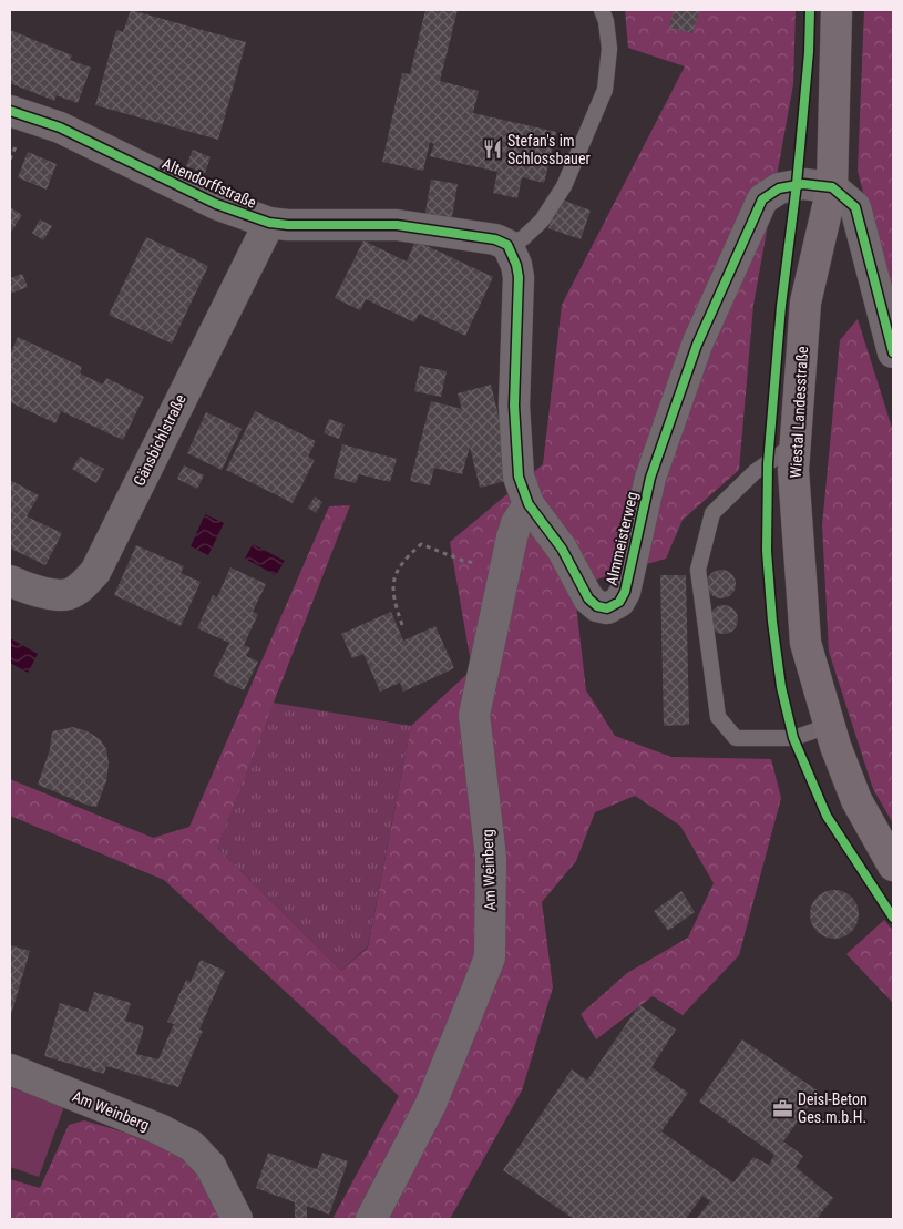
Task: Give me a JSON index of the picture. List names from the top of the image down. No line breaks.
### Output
{"streets":{"main road":["Wiestal Landesstraße"],"street":["Altendorffstraße","Gänsbichlstraße","Almmeisterweg","Am Weinberg"]},"crossings":[["Altendorffstraße","Gänsbichlstraße"],["Altendorffstraße","Almmeisterweg"],["Wiestal Landesstraße","Almmeisterweg"],["Almmeisterweg","Am Weinberg"]],"places":{"restaurant":["Stefan's im Schlossbauer"],"office":["Deisl-Beton Ges.m.b.H."]}}
